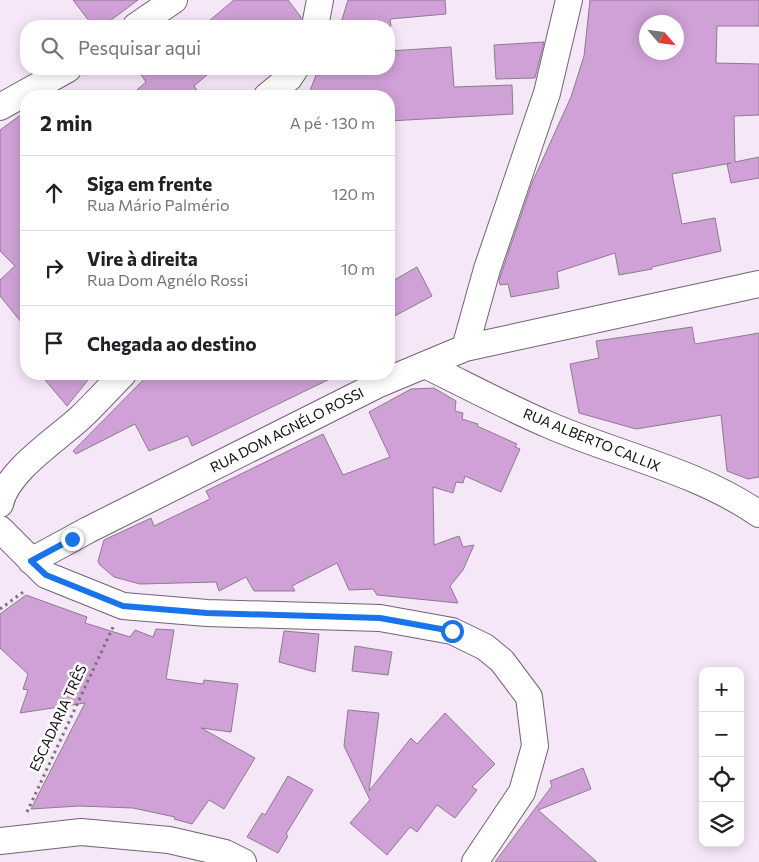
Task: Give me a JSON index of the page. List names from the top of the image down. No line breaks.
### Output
{"streets":{"street":["RUA DOM AGNÉLO ROSSI","RUA ALBERTO CALLIX"],"path":["ESCADARIA TRÊS"]},"crossings":[["RUA DOM AGNÉLO ROSSI","RUA ALBERTO CALLIX"]],"north":"bottom right","page":{"search":"Pesquisar aqui","heading":["2 min","A pé · 130 m"],"list":[["Siga em frente","Rua Mário Palmério","120 m"],["Vire à direita","Rua Dom Agnélo Rossi","10 m"],"Chegada ao destino"],"map_buttons":["+","−"]}}
